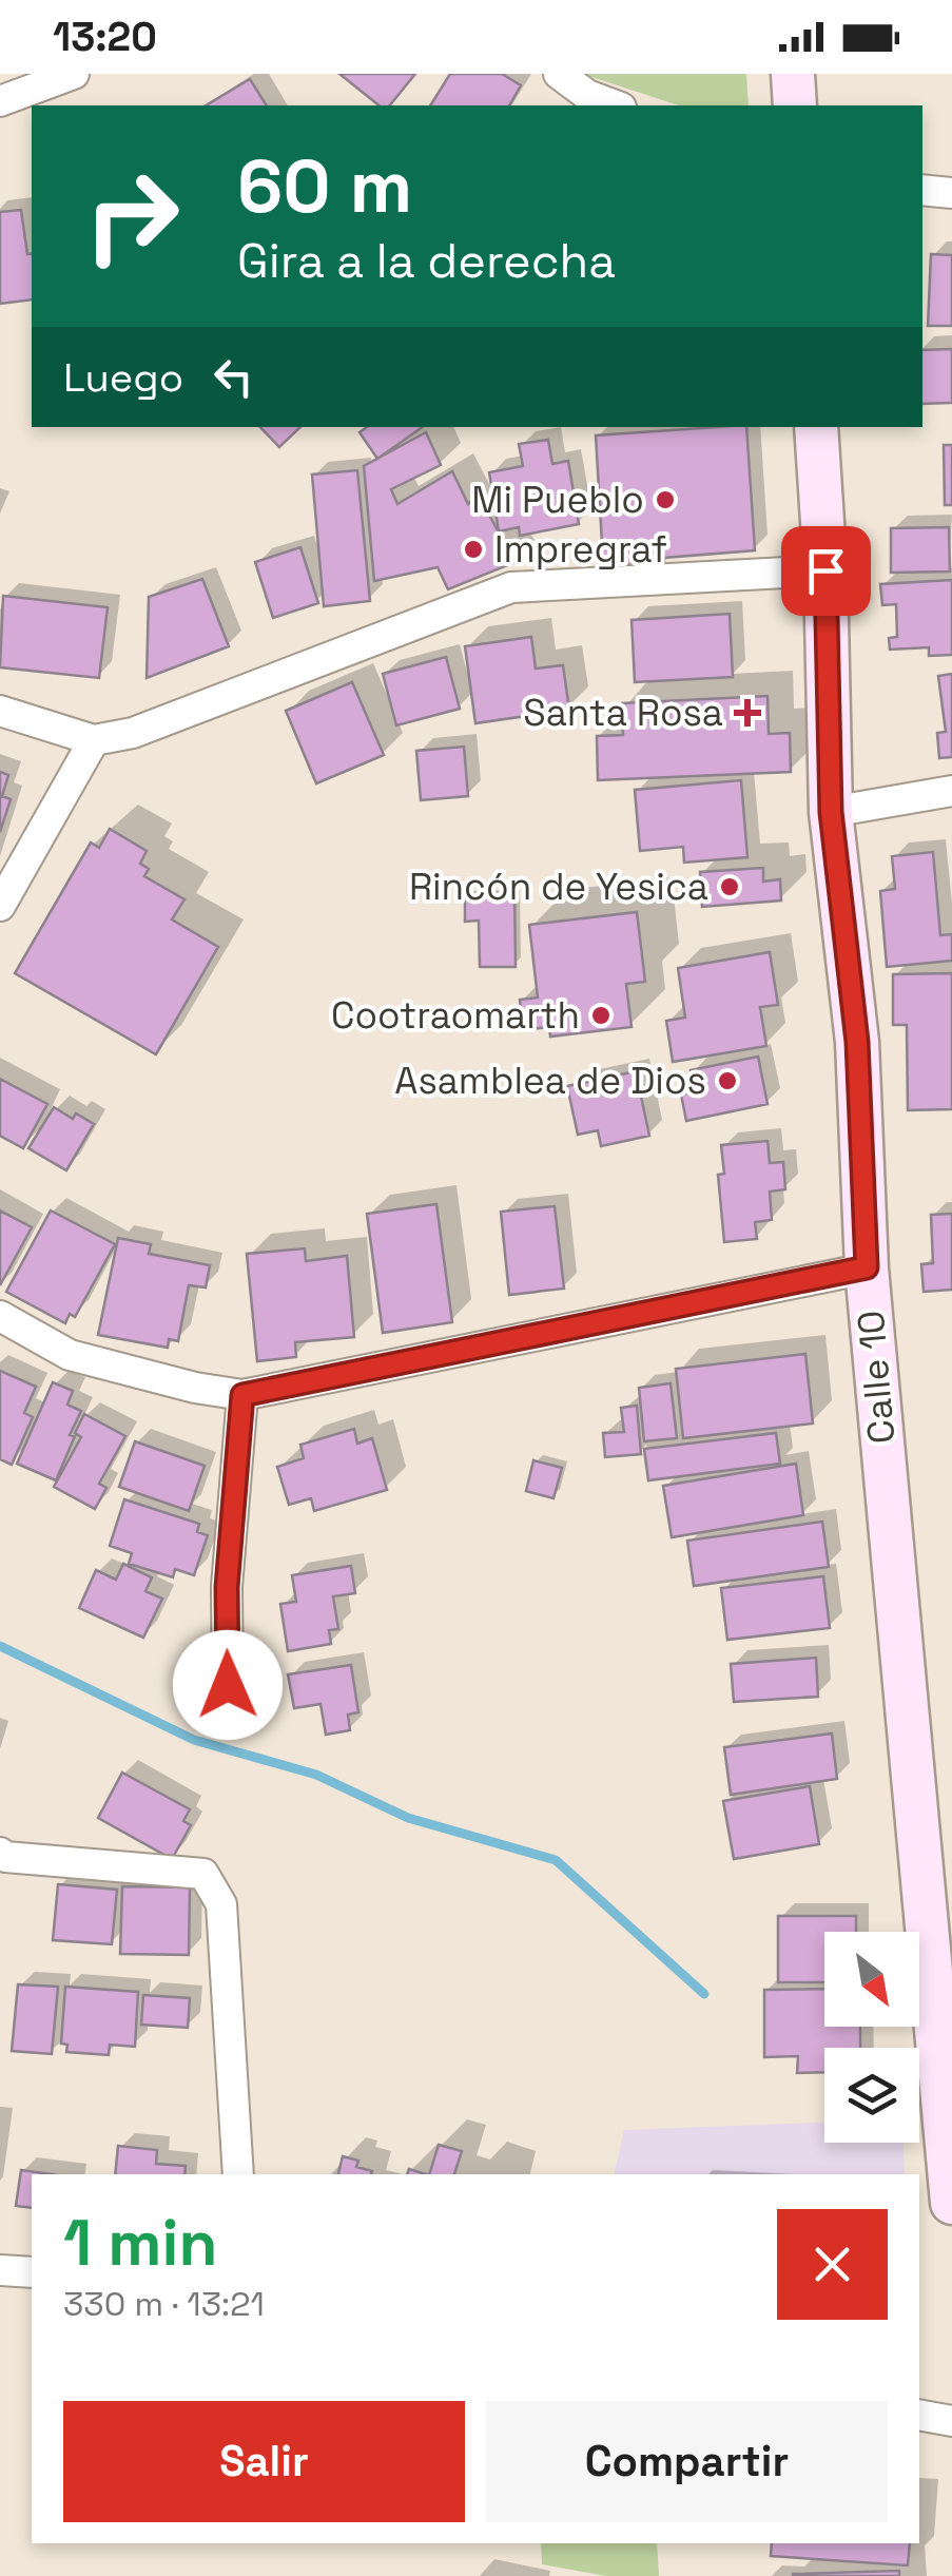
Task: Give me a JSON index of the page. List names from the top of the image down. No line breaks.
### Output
{"streets":{"main road":["Calle 10"]},"places":{"other":["Mi Pueblo","Impregraf","Rincón de Yesica","Cootraomarth","Asamblea de Dios"],"health":["Santa Rosa"]},"north":"bottom right","page":{"status":"13:20","turn":["60 m","Gira a la derecha"],"then":"Luego","heading":["1 min","330 m · 13:21"],"buttons":["Salir","Compartir"]}}
